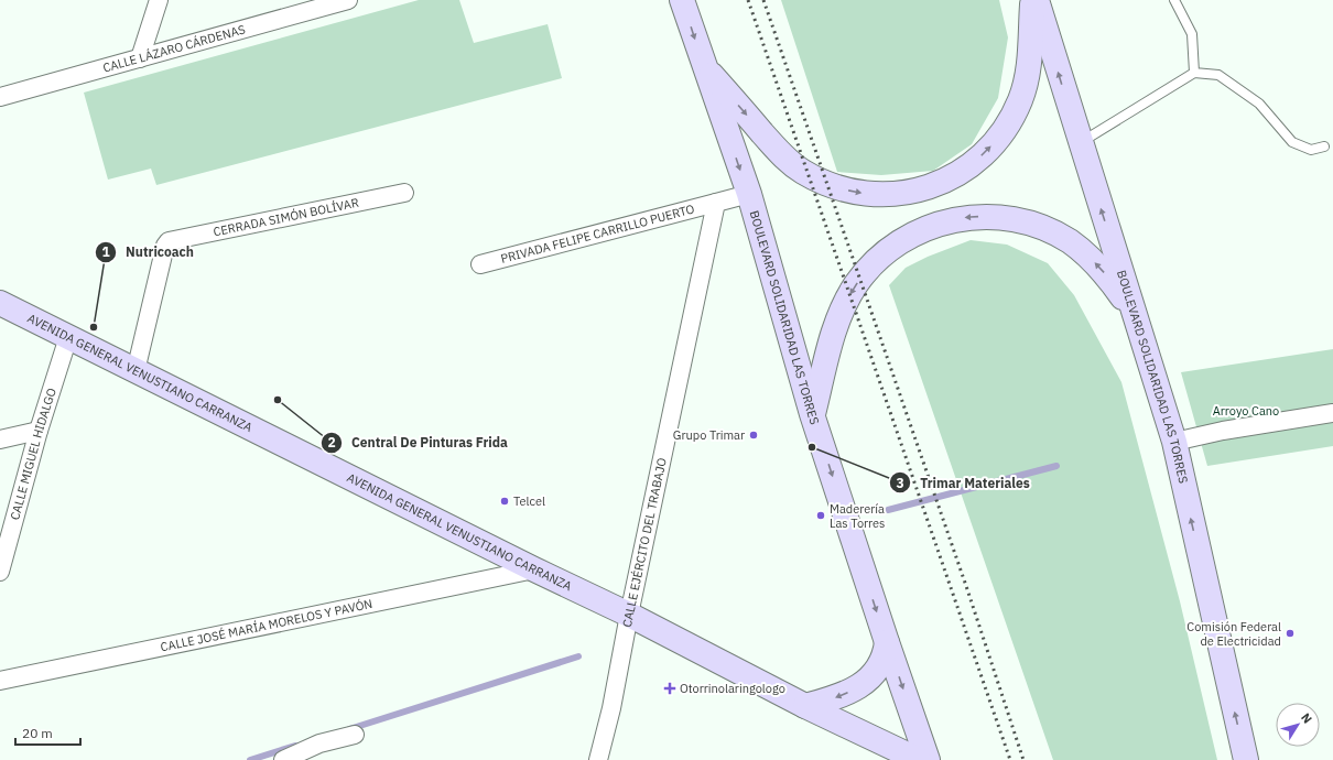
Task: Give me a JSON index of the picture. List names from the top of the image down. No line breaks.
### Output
{"streets":{"main road":["BOULEVARD SOLIDARIDAD LAS TORRES","AVENIDA GENERAL VENUSTIANO CARRANZA"],"street":["CALLE LÁZARO CÁRDENAS","CERRADA SIMÓN BOLÍVAR","PRIVADA FELIPE CARRILLO PUERTO","CALLE MIGUEL HIDALGO","CALLE EJÉRCITO DEL TRABAJO","CALLE JOSÉ MARÍA MORELOS Y PAVÓN"]},"crossings":[["CERRADA SIMÓN BOLÍVAR","AVENIDA GENERAL VENUSTIANO CARRANZA"],["PRIVADA FELIPE CARRILLO PUERTO","CALLE EJÉRCITO DEL TRABAJO"],["BOULEVARD SOLIDARIDAD LAS TORRES","AVENIDA GENERAL VENUSTIANO CARRANZA"],["AVENIDA GENERAL VENUSTIANO CARRANZA","CALLE MIGUEL HIDALGO"],["AVENIDA GENERAL VENUSTIANO CARRANZA","CALLE EJÉRCITO DEL TRABAJO"],["AVENIDA GENERAL VENUSTIANO CARRANZA","CALLE JOSÉ MARÍA MORELOS Y PAVÓN"]],"parks":["Arroyo Cano"],"places":{"other":["Nutricoach","Central De Pinturas Frida","Grupo Trimar","Trimar Materiales","Telcel","Maderería Las Torres","Comisión Federal de Electricidad"],"health":["Otorrinolaringologo"]},"scale_bar":"20 m","north":"top right"}
